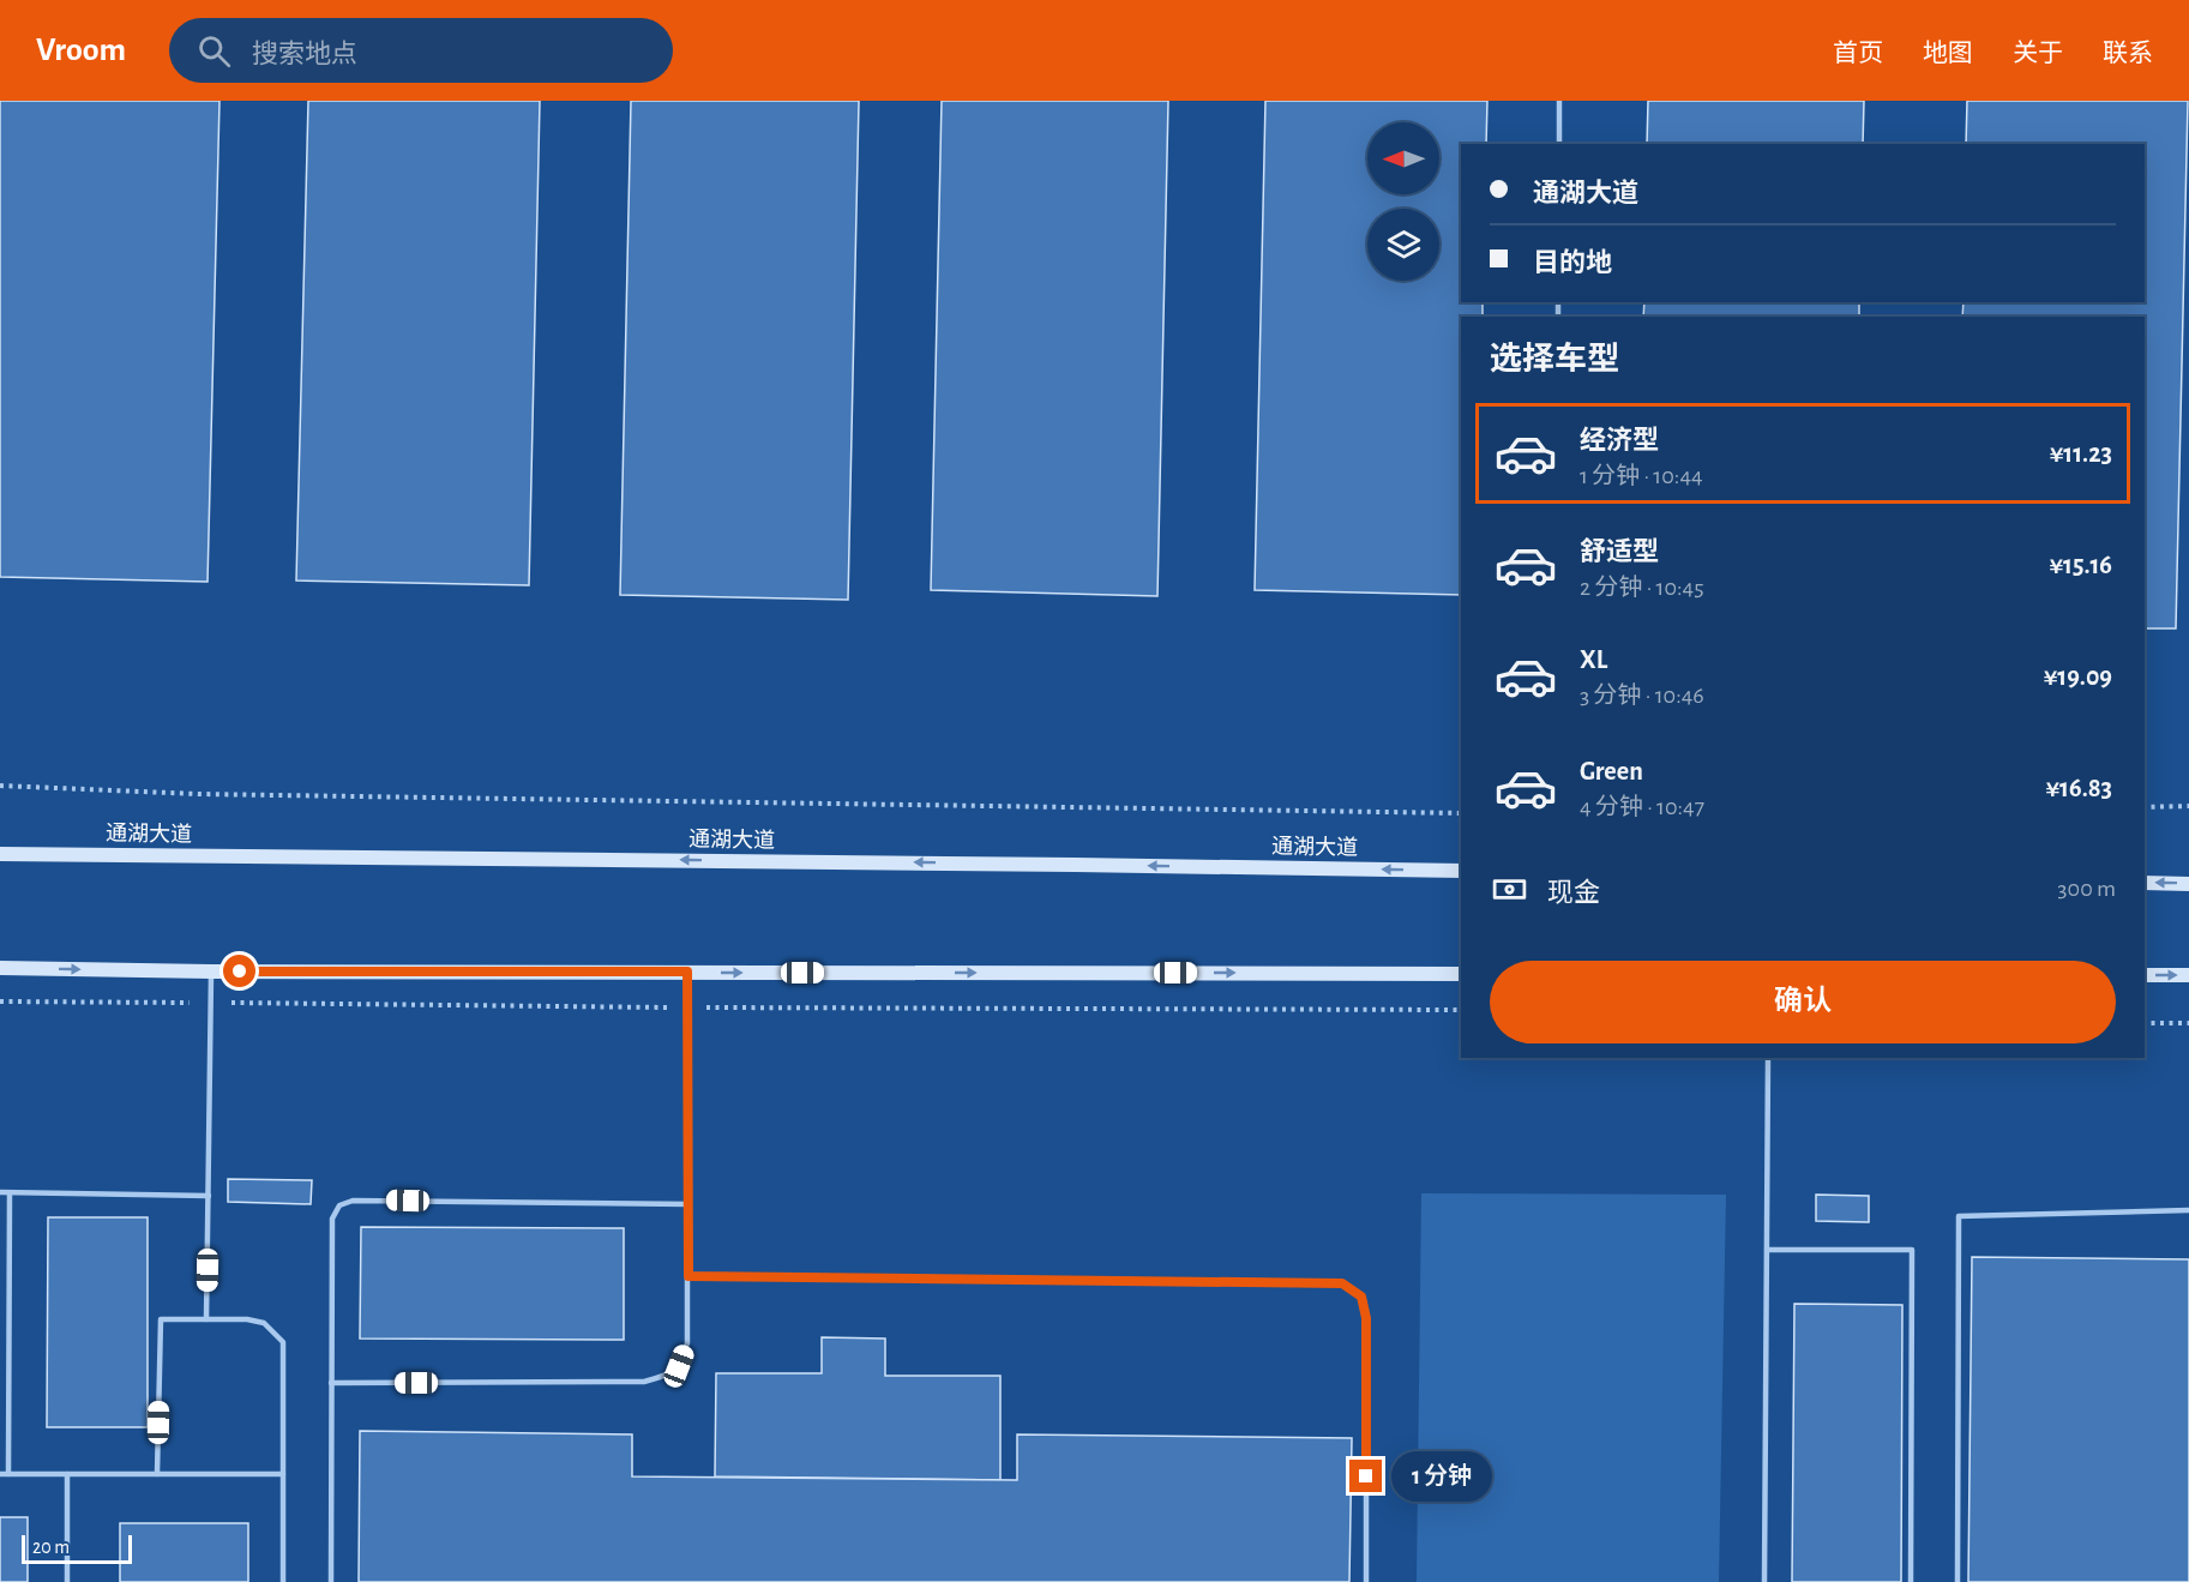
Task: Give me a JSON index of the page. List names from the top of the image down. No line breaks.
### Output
{"streets":{"main road":["通湖大道"]},"scale_bar":"20 m","north":"left","page":{"header":"Vroom","search":"搜索地点","nav":["首页","地图","关于","联系"],"banner":["通湖大道","目的地"],"heading":"选择车型","list":[{"name":"经济型","note":"1 分钟 · 10:44","value":"¥11.23"},{"name":"舒适型","note":"2 分钟 · 10:45","value":"¥15.16"},{"name":"XL","note":"3 分钟 · 10:46","value":"¥19.09"},{"name":"Green","note":"4 分钟 · 10:47","value":"¥16.83"}],"pay":["现金","300 m"],"buttons":"确认","bubble":"1 分钟","scale":"20 m"}}
